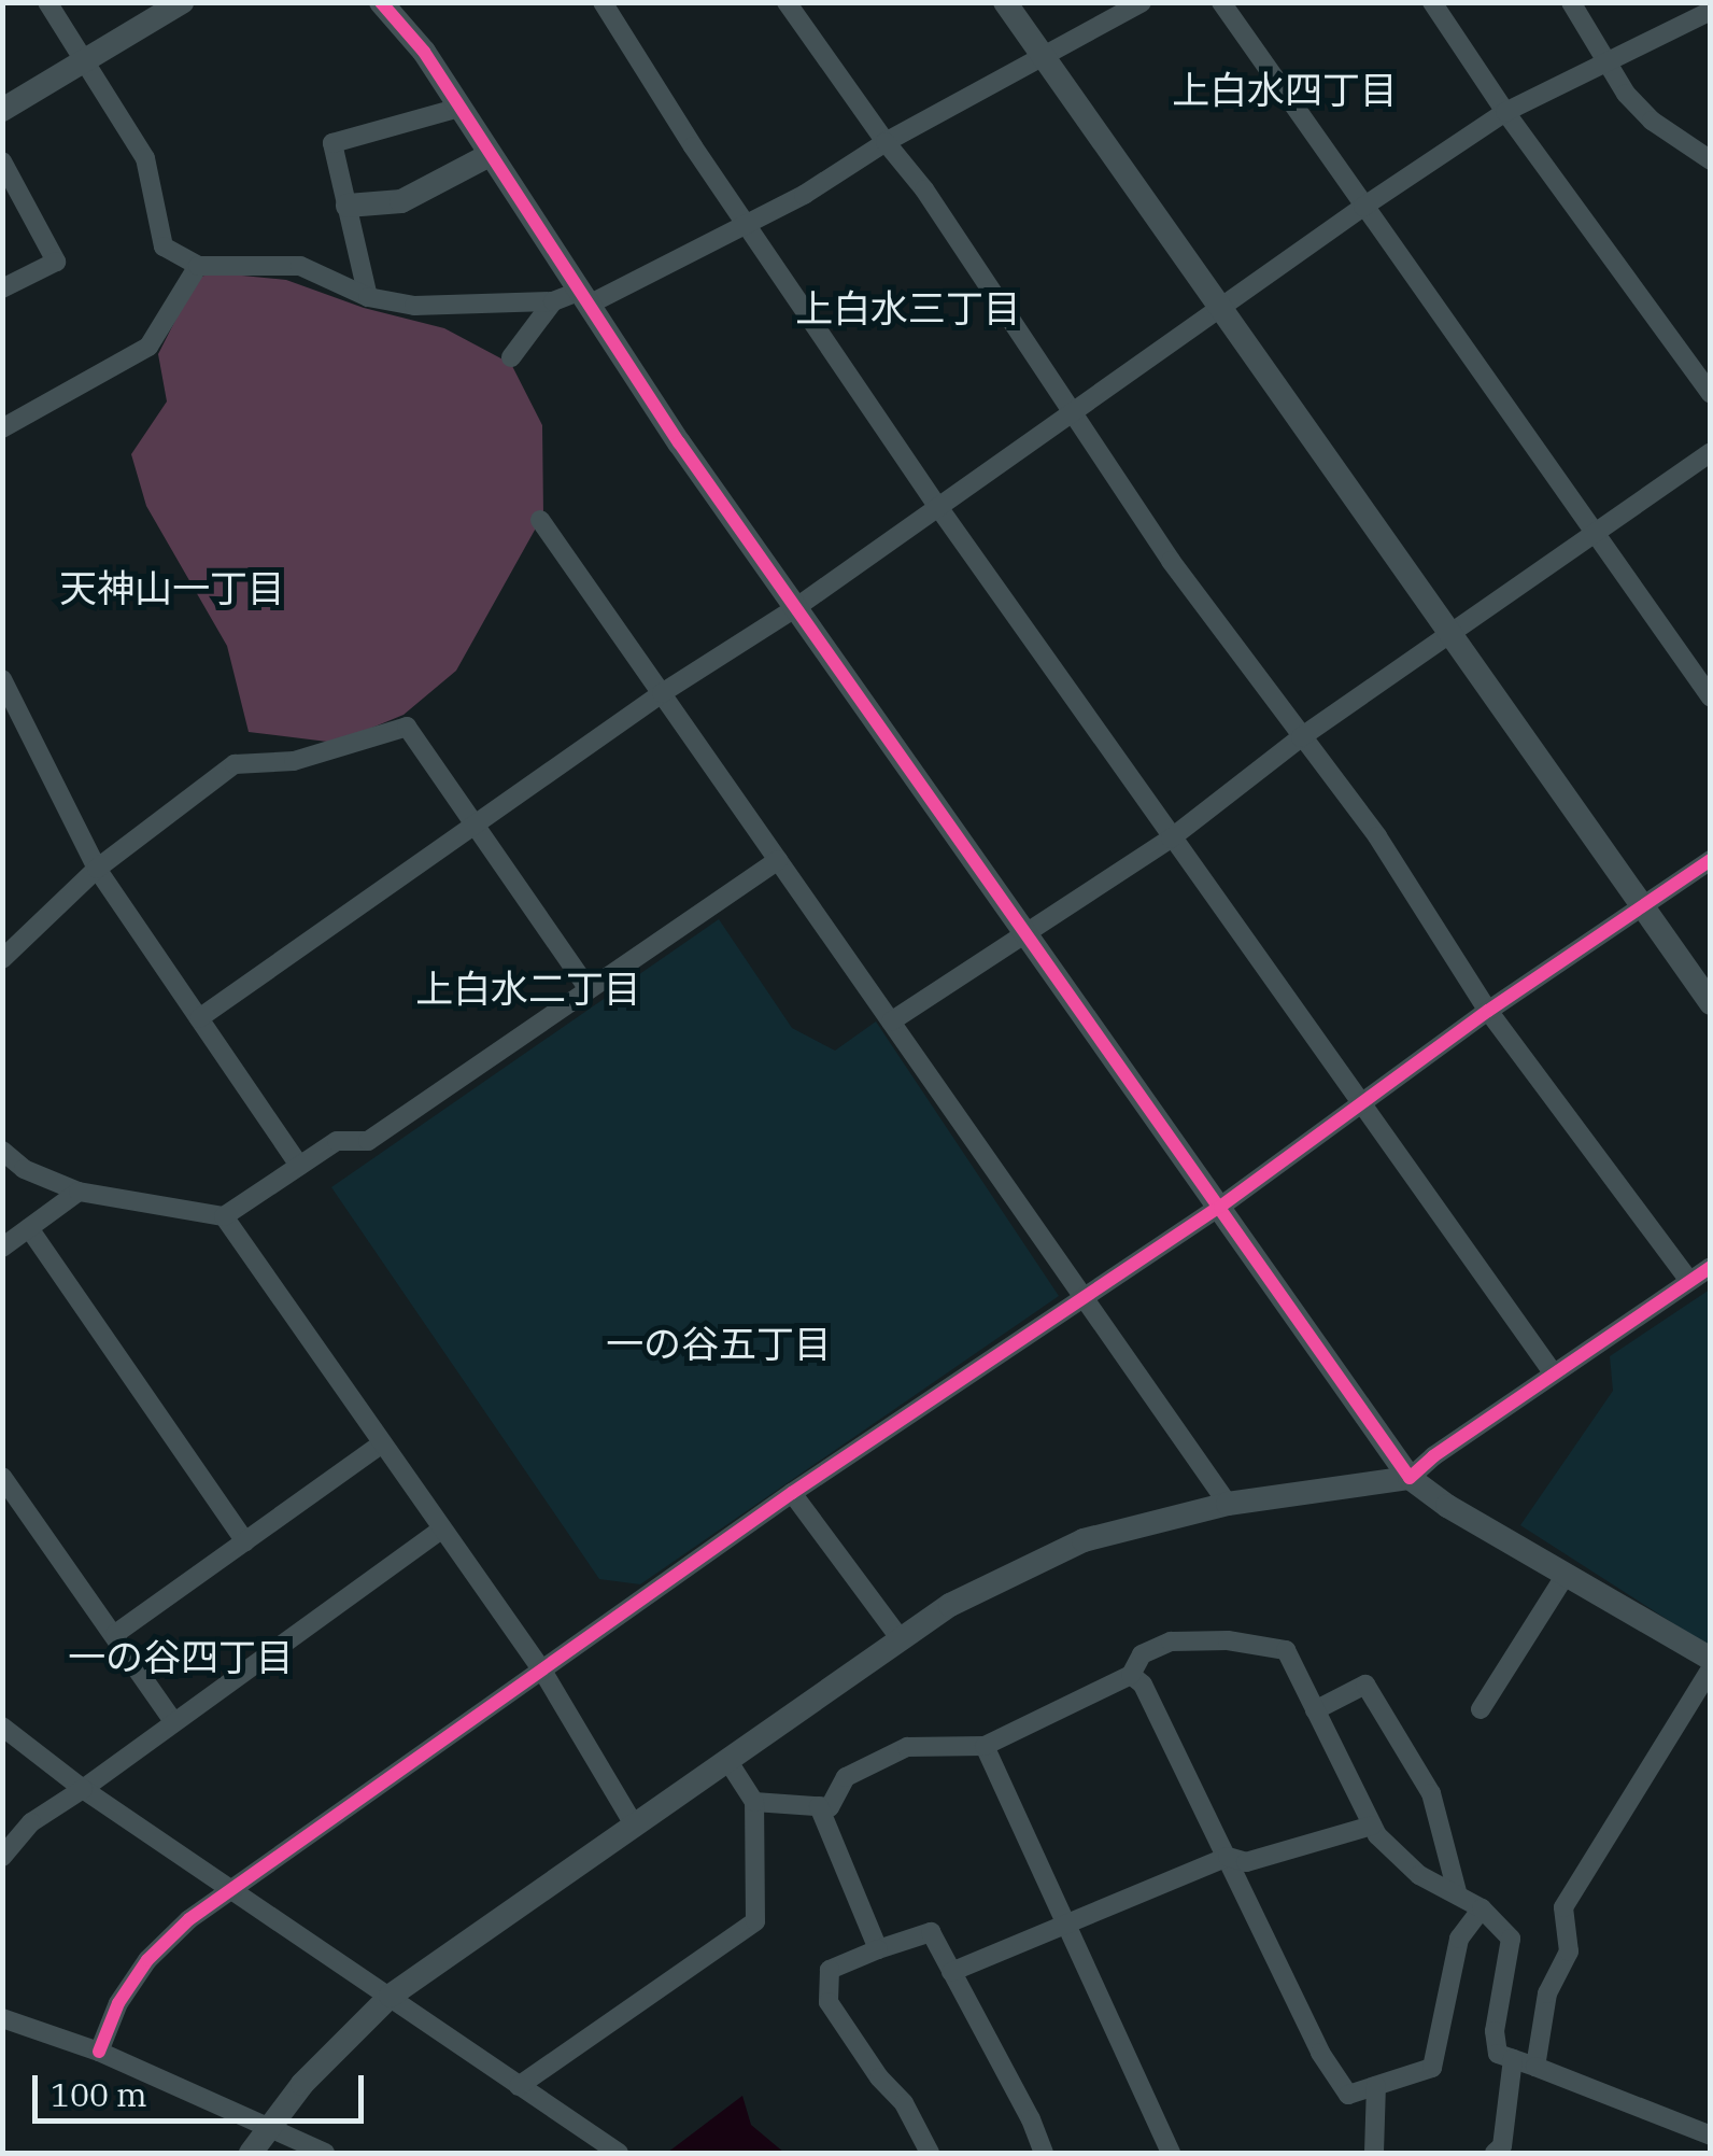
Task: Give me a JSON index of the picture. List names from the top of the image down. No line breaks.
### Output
{"districts":["上白水四丁目","上白水三丁目","天神山一丁目","上白水二丁目","一の谷五丁目","一の谷四丁目"],"scale_bar":"100 m"}
